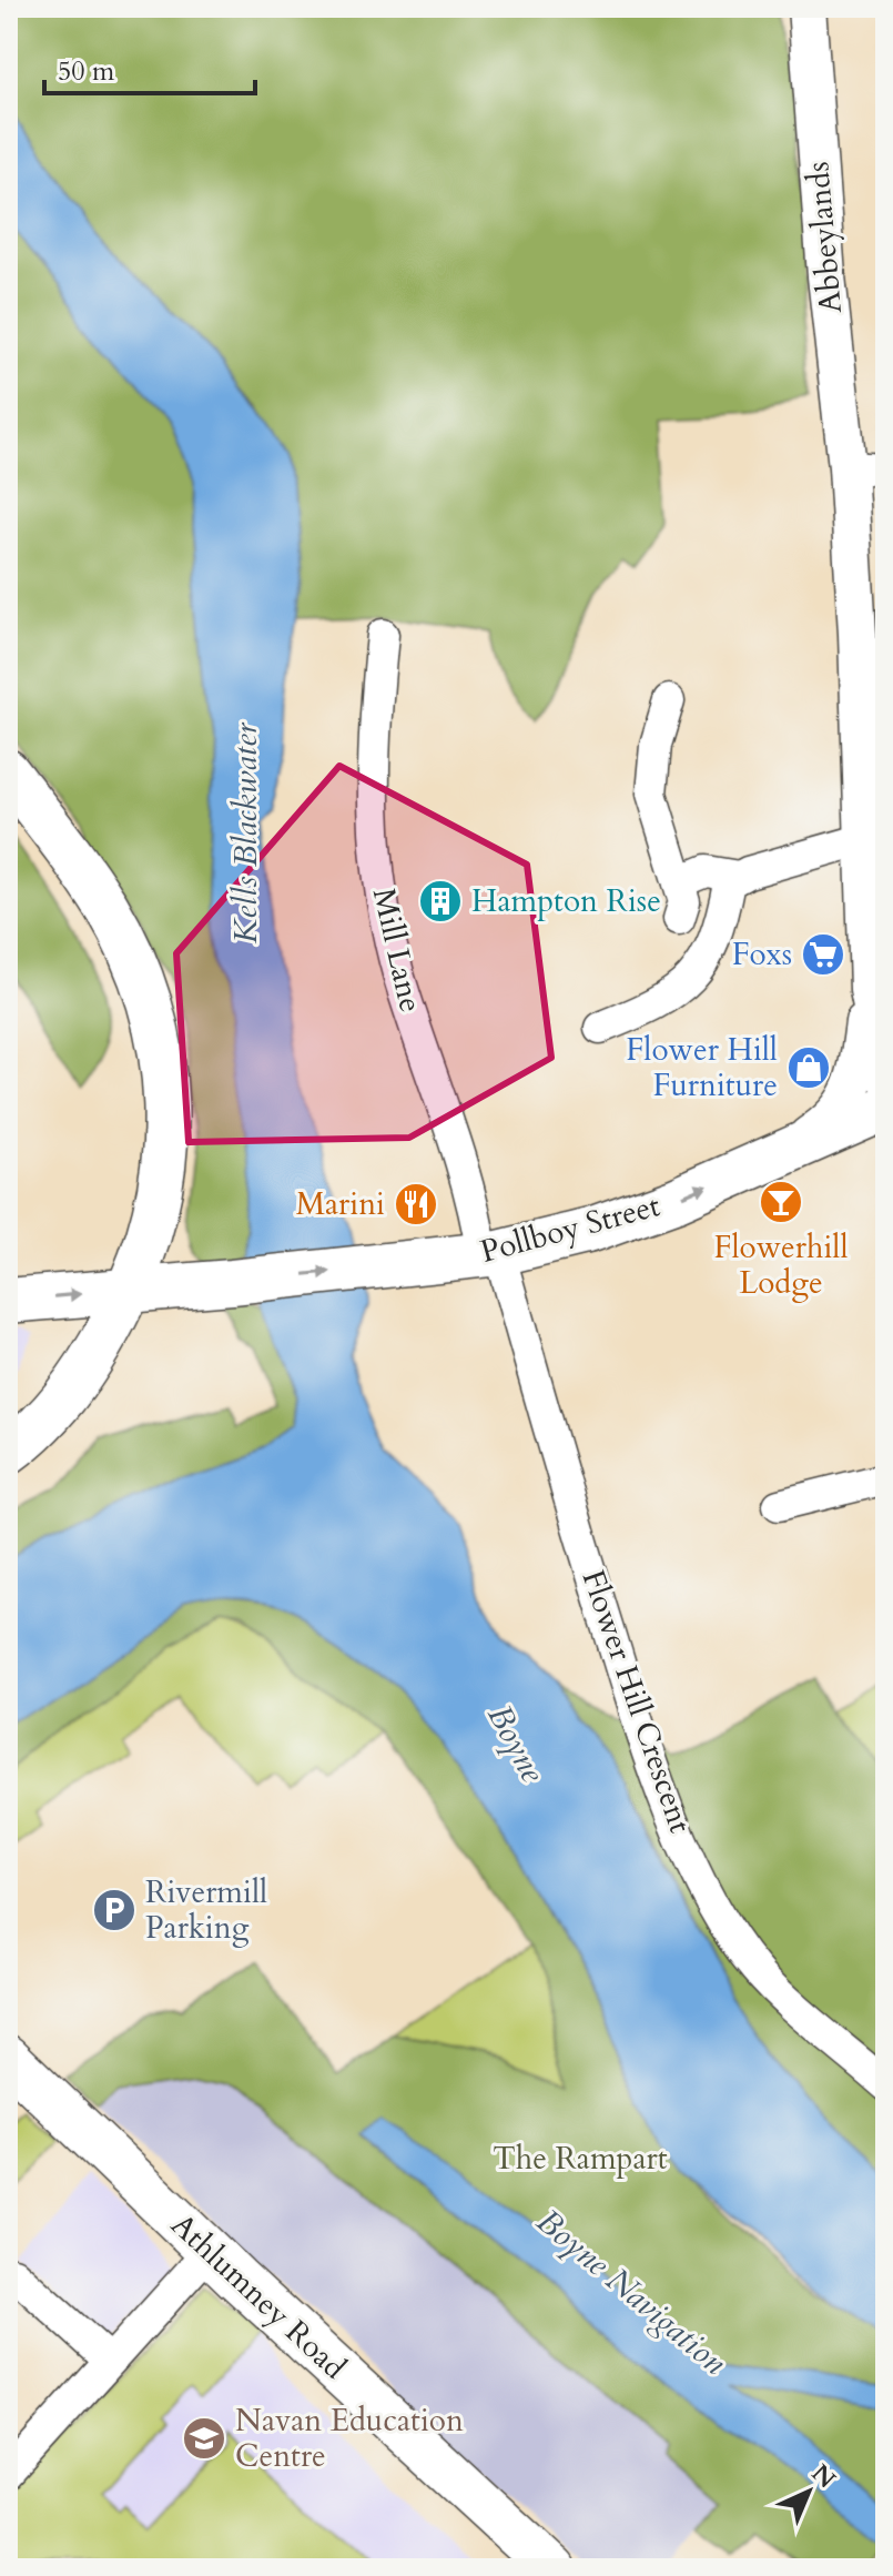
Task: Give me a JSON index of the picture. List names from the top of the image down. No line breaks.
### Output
{"streets":{"main road":["Pollboy Street","Athlumney Road"],"street":["Abbeylands","Mill Lane","Flower Hill Crescent"]},"crossings":[["Mill Lane","Pollboy Street"],["Mill Lane","Flower Hill Crescent"],["Pollboy Street","Flower Hill Crescent"]],"one_way":["Pollboy Street"],"water":["Kells Blackwater","Boyne","Boyne Navigation"],"parks":["The Rampart"],"places":{"building":["Hampton Rise"],"supermarket":["Foxs"],"shop":["Flower Hill Furniture"],"bar":["Flowerhill Lodge"],"restaurant":["Marini"],"parking":["Rivermill Parking"],"school or university":["Navan Education Centre"]},"scale_bar":"50 m","north":"top right"}
